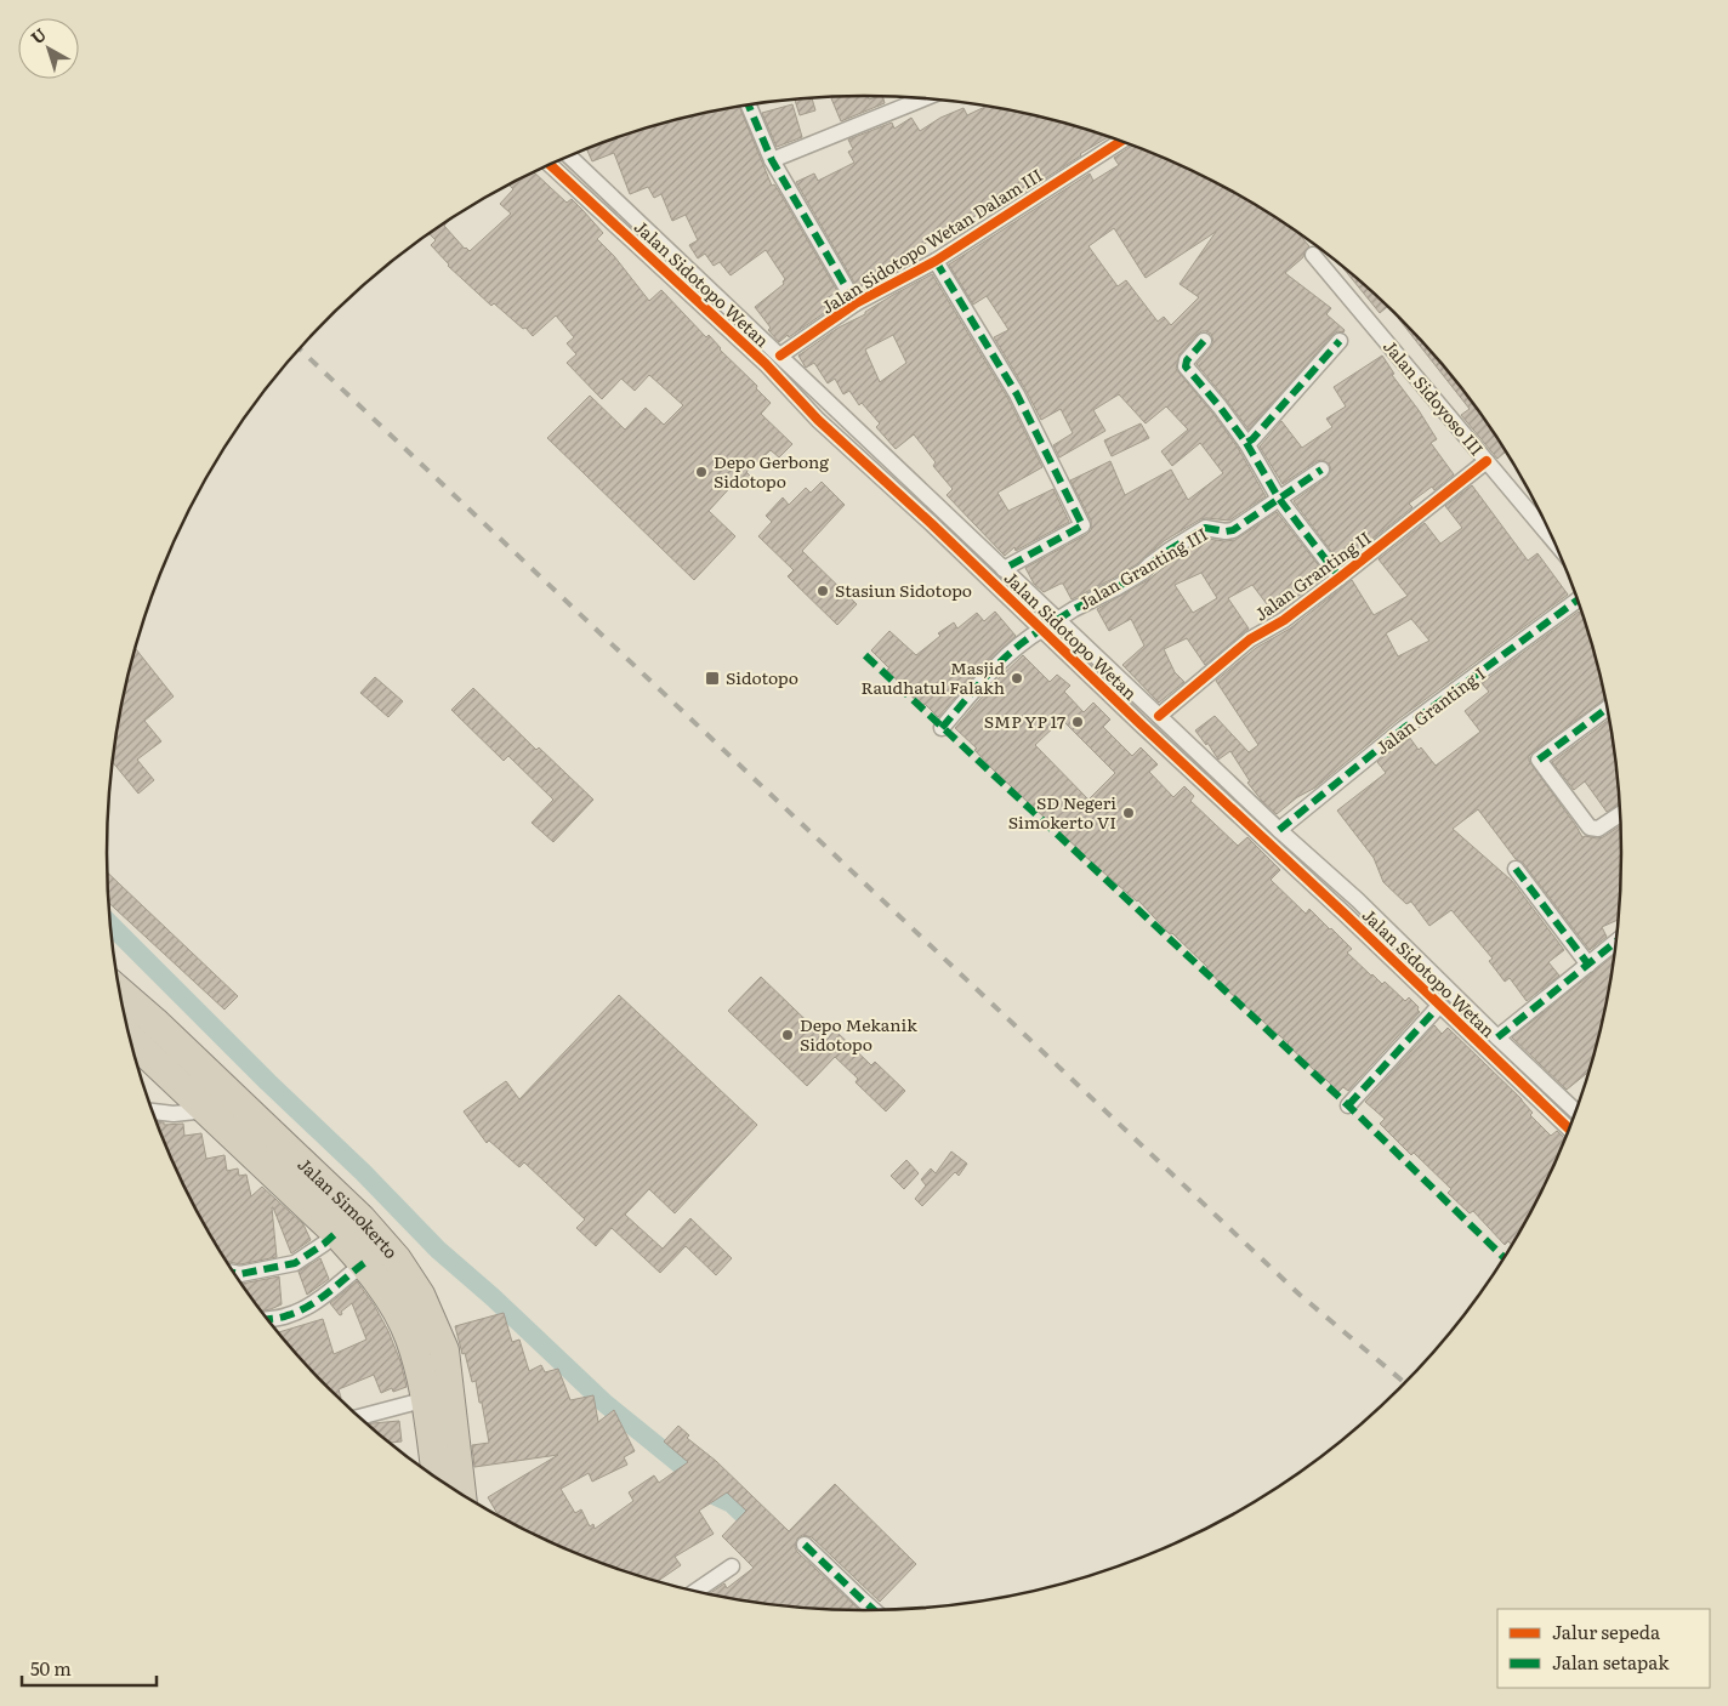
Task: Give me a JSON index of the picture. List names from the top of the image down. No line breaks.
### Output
{"streets":{"highway":["Jalan Simokerto"],"street":["Jalan Sidotopo Wetan Dalam III","Jalan Sidotopo Wetan","Jalan Sidoyoso III","Jalan Granting III","Jalan Granting II","Jalan Granting I"]},"crossings":[["Jalan Sidotopo Wetan Dalam III","Jalan Sidotopo Wetan"],["Jalan Sidotopo Wetan","Jalan Granting III"],["Jalan Sidotopo Wetan","Jalan Granting II"],["Jalan Sidotopo Wetan","Jalan Granting I"],["Jalan Sidoyoso III","Jalan Granting II"]],"places":{"other":["Depo Gerbong Sidotopo","Stasiun Sidotopo","Masjid Raudhatul Falakh","SMP YP 17","SD Negeri Simokerto VI","Depo Mekanik Sidotopo"],"transit":["Sidotopo"]},"legend":["Jalur sepeda","Jalan setapak"],"scale_bar":"50 m","north":"top left"}
